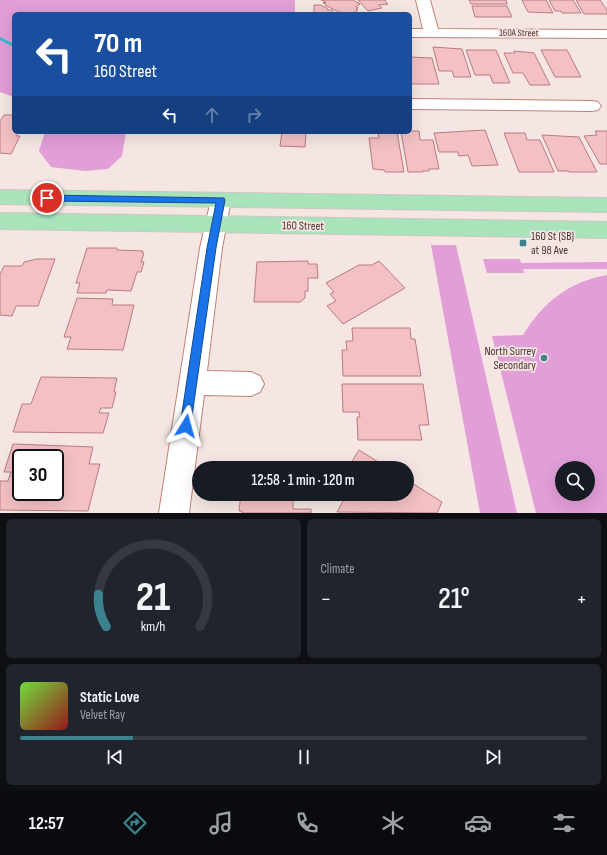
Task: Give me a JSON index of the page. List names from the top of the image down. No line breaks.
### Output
{"streets":{"main road":["160 Street"],"street":["160A Street"]},"places":{"transit":["160 St (SB) at 98 Ave"],"other":["North Surrey Secondary"]},"page":{"turn":["70 m","160 Street"],"limit":"30","trip":"12:58 · 1 min · 120 m","tile":"Climate","heat":["−","21°","+"],"song":["Static Love","Velvet Ray"],"tabs":"12:57","gauge":["21","km/h"]}}
